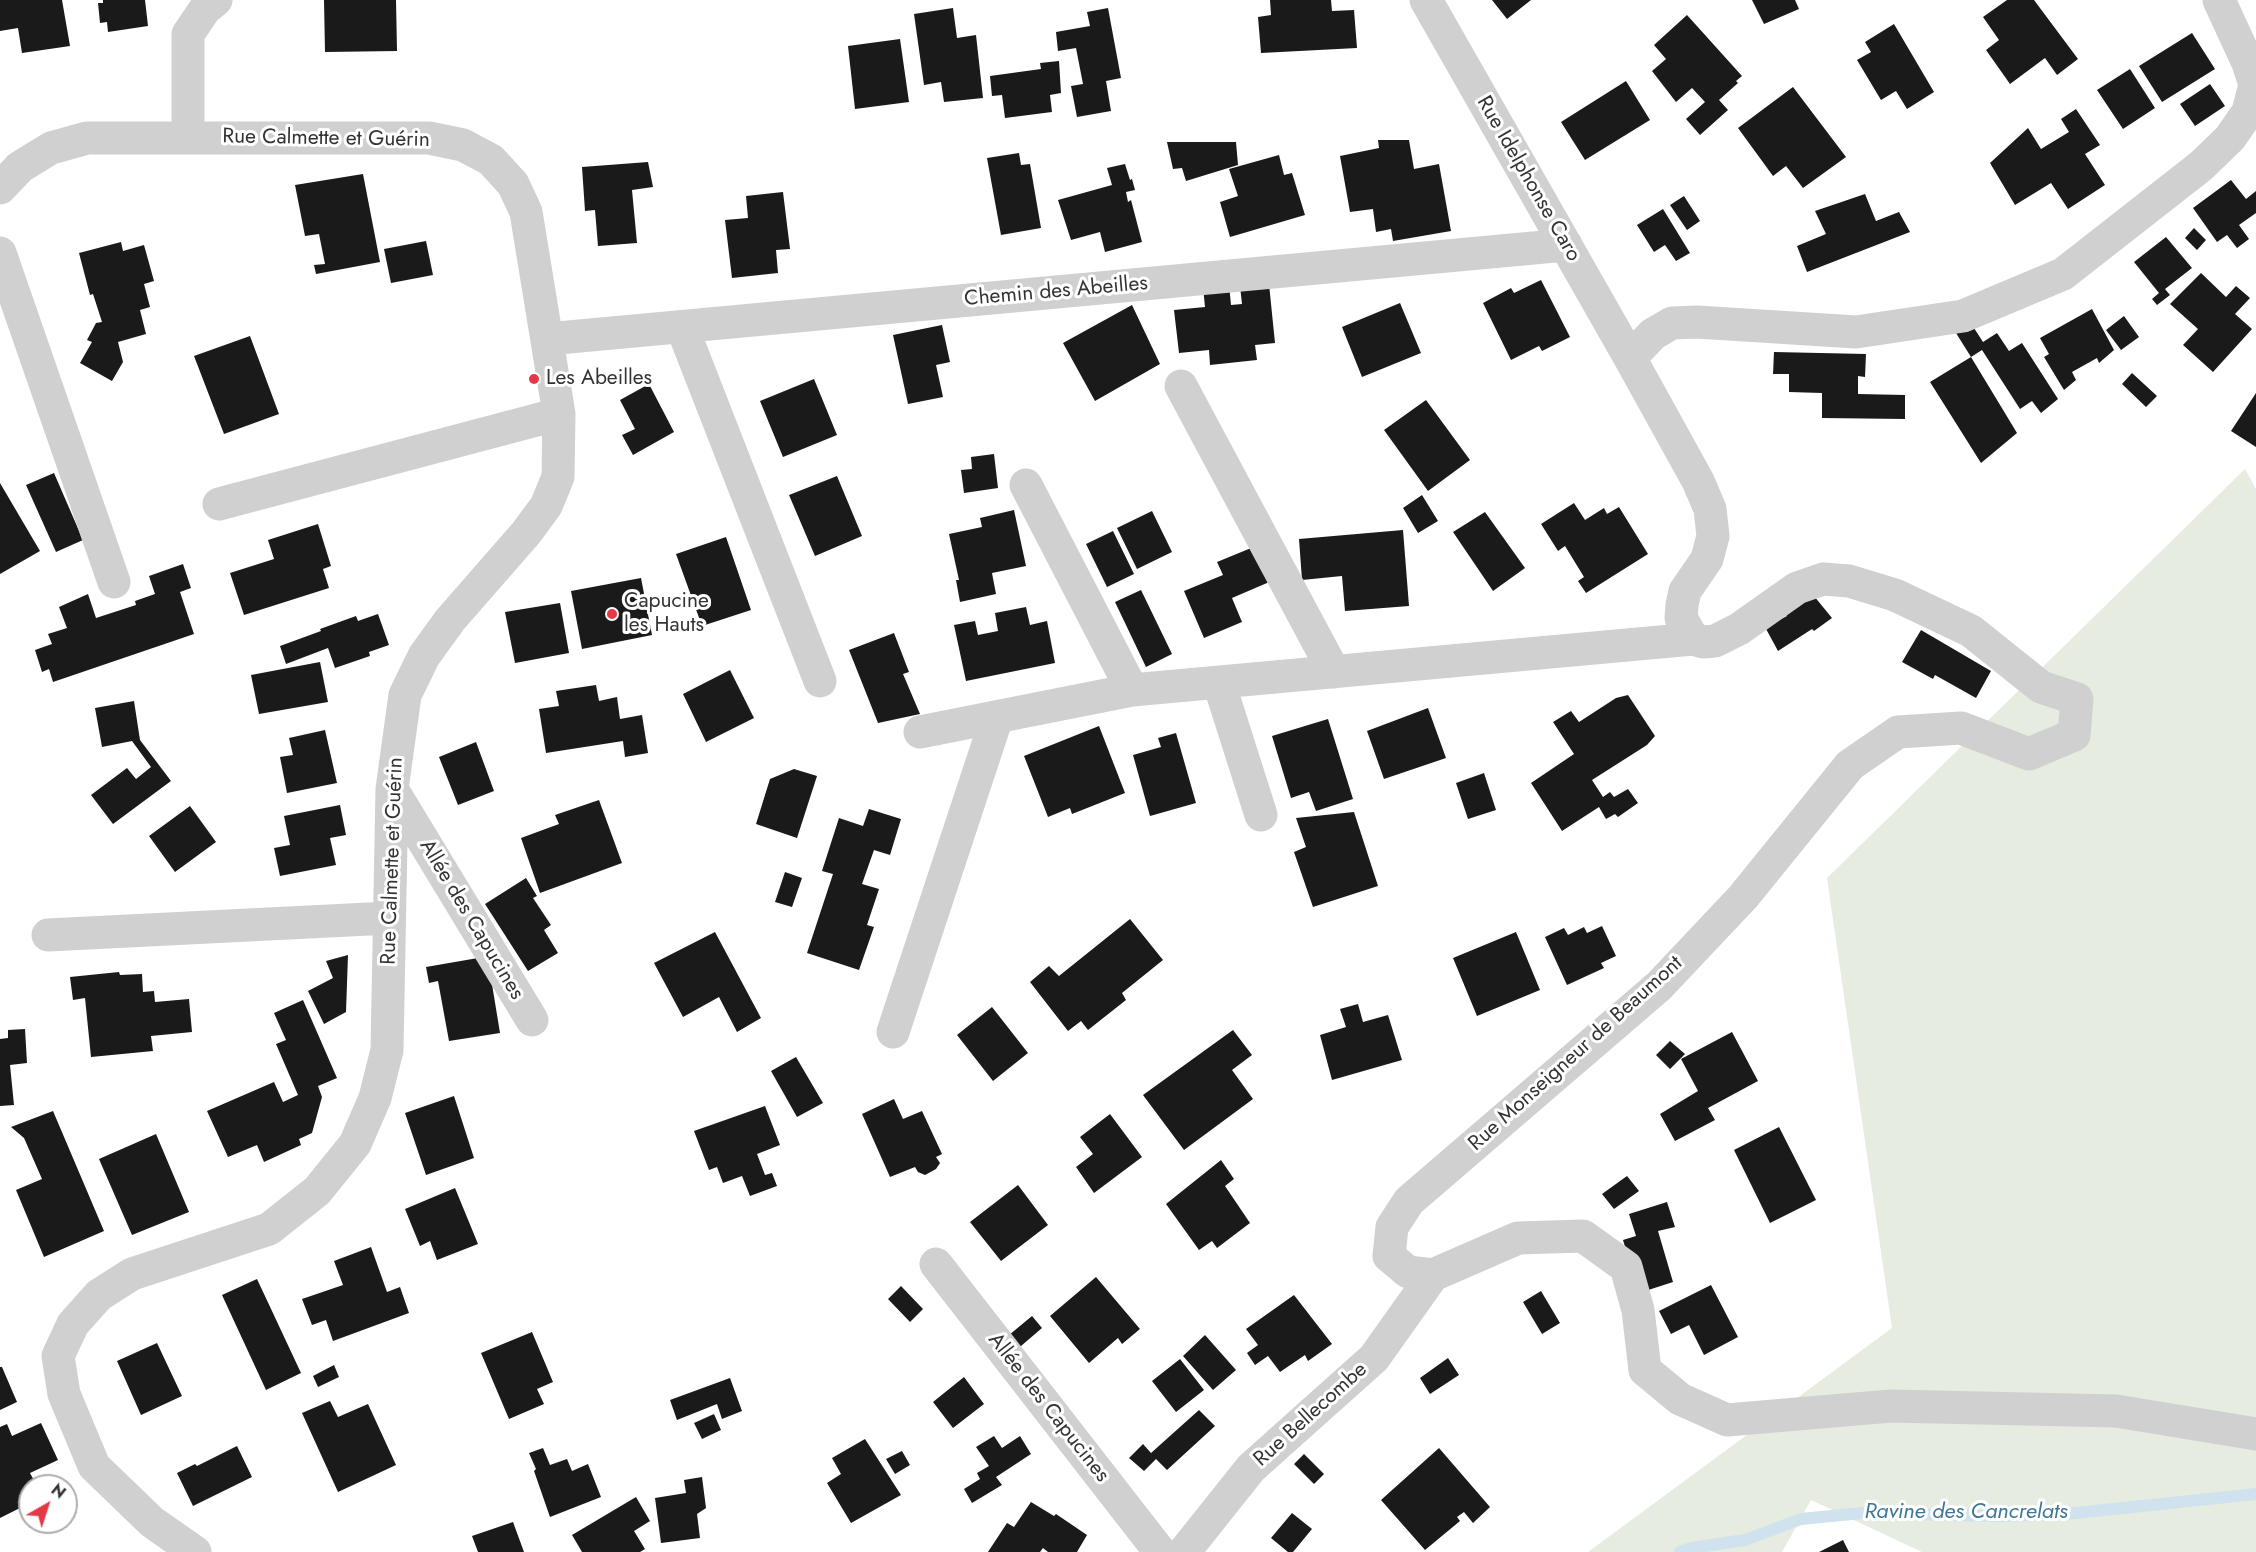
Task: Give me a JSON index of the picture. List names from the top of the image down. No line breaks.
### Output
{"streets":{"street":["Rue Calmette et Guérin","Rue Idelphonse Caro","Chemin des Abeilles","Allée des Capucines","Rue Monseigneur de Beaumont","Rue Bellecombe"]},"crossings":[["Rue Calmette et Guérin","Chemin des Abeilles"],["Rue Calmette et Guérin","Allée des Capucines"],["Rue Idelphonse Caro","Chemin des Abeilles"],["Rue Monseigneur de Beaumont","Rue Bellecombe"]],"water":["Ravine des Cancrelats"],"places":["Les Abeilles","Capucine les Hauts"],"north":"top right"}
